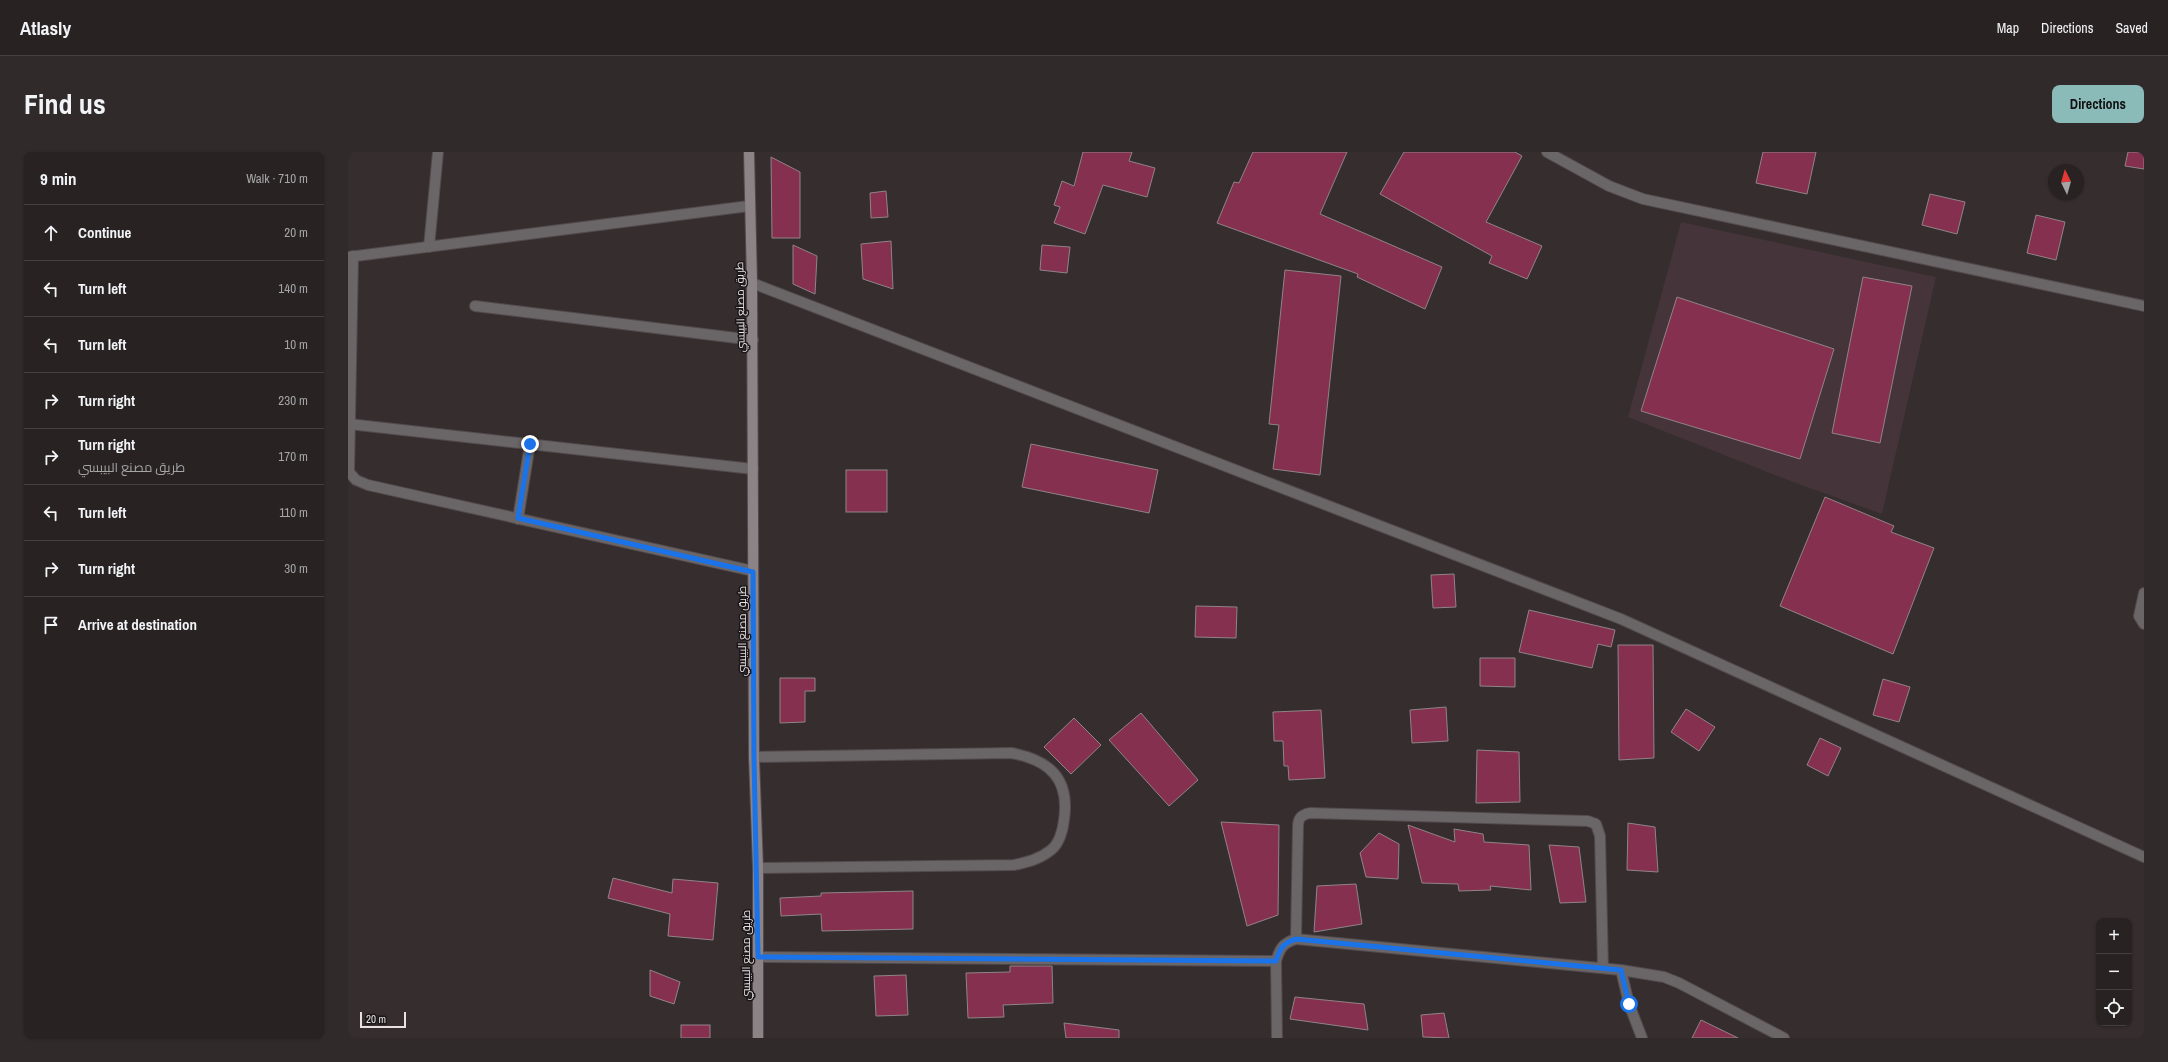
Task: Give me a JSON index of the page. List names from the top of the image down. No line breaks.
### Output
{"streets":{"main road":["طريق مصنع البيبسي"]},"scale_bar":"20 m","north":"top","page":{"header":"Atlasly","nav":["Map","Directions","Saved"],"title":"Find us","buttons":"Directions","heading":["9 min","Walk · 710 m"],"list":[["Continue","20 m"],["Turn left","140 m"],["Turn left","10 m"],["Turn right","230 m"],["Turn right","طريق مصنع البيبسي","170 m"],["Turn left","110 m"],["Turn right","30 m"],"Arrive at destination"],"map_buttons":["+","−"],"scale":"20 m"}}
